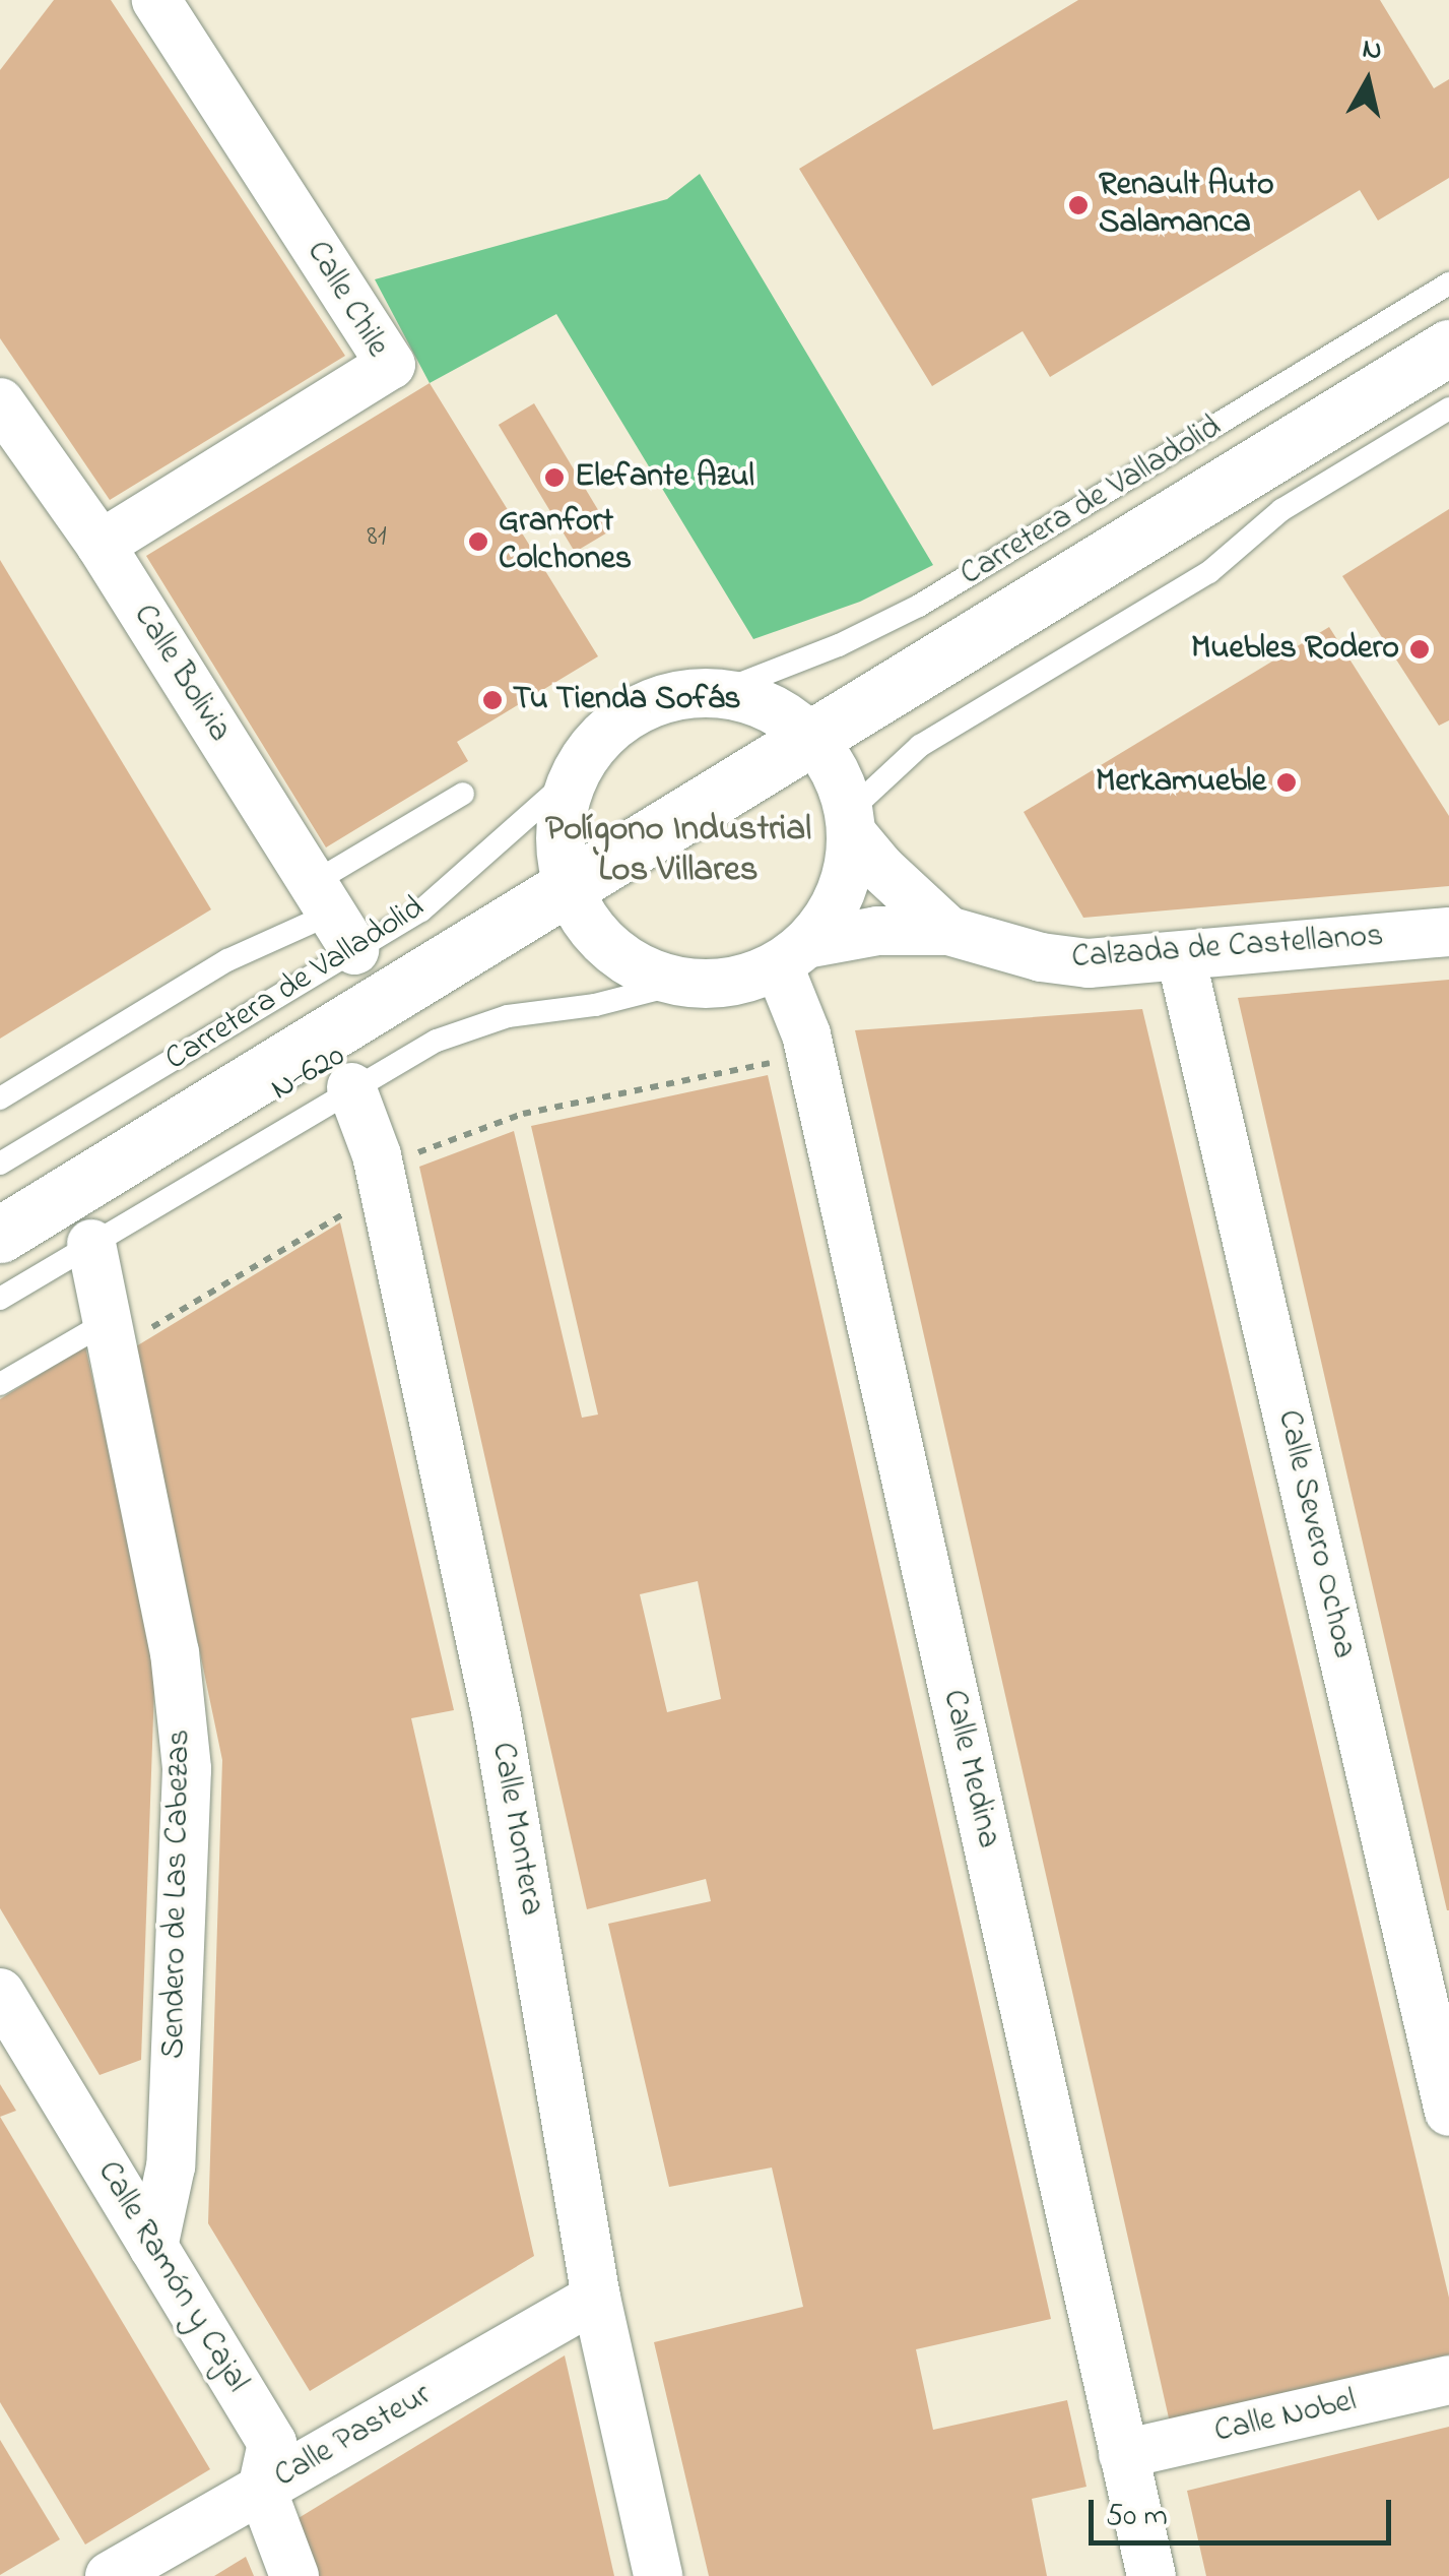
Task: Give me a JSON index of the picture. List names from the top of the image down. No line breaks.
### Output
{"streets":{"highway":["Carretera de Valladolid"],"street":["Calle Chile","Calle Bolivia","Calzada de Castellanos","Calle Severo Ochoa","Calle Medina","Calle Montera","Sendero de Las Cabezas","Calle Ramón y Cajal","Calle Nobel","Calle Pasteur"],"lane":["N-620"]},"crossings":[["Calle Chile","Calle Bolivia"],["Carretera de Valladolid","Calle Bolivia"],["Carretera de Valladolid","Calzada de Castellanos"],["Carretera de Valladolid","N-620"],["Carretera de Valladolid","Calle Medina"],["Calzada de Castellanos","Calle Severo Ochoa"],["Calzada de Castellanos","Calle Medina"],["N-620","Calle Montera"],["N-620","Sendero de Las Cabezas"],["Calle Medina","Calle Nobel"],["Calle Montera","Calle Pasteur"],["Sendero de Las Cabezas","Calle Ramón y Cajal"],["Calle Ramón y Cajal","Calle Pasteur"]],"districts":["Polígono Industrial Los Villares"],"places":["Renault Auto Salamanca","Elefante Azul","Granfort Colchones","Muebles Rodero","Tu Tienda Sofás","Merkamueble"],"house_numbers":["81"],"scale_bar":"50 m","north":"top"}
